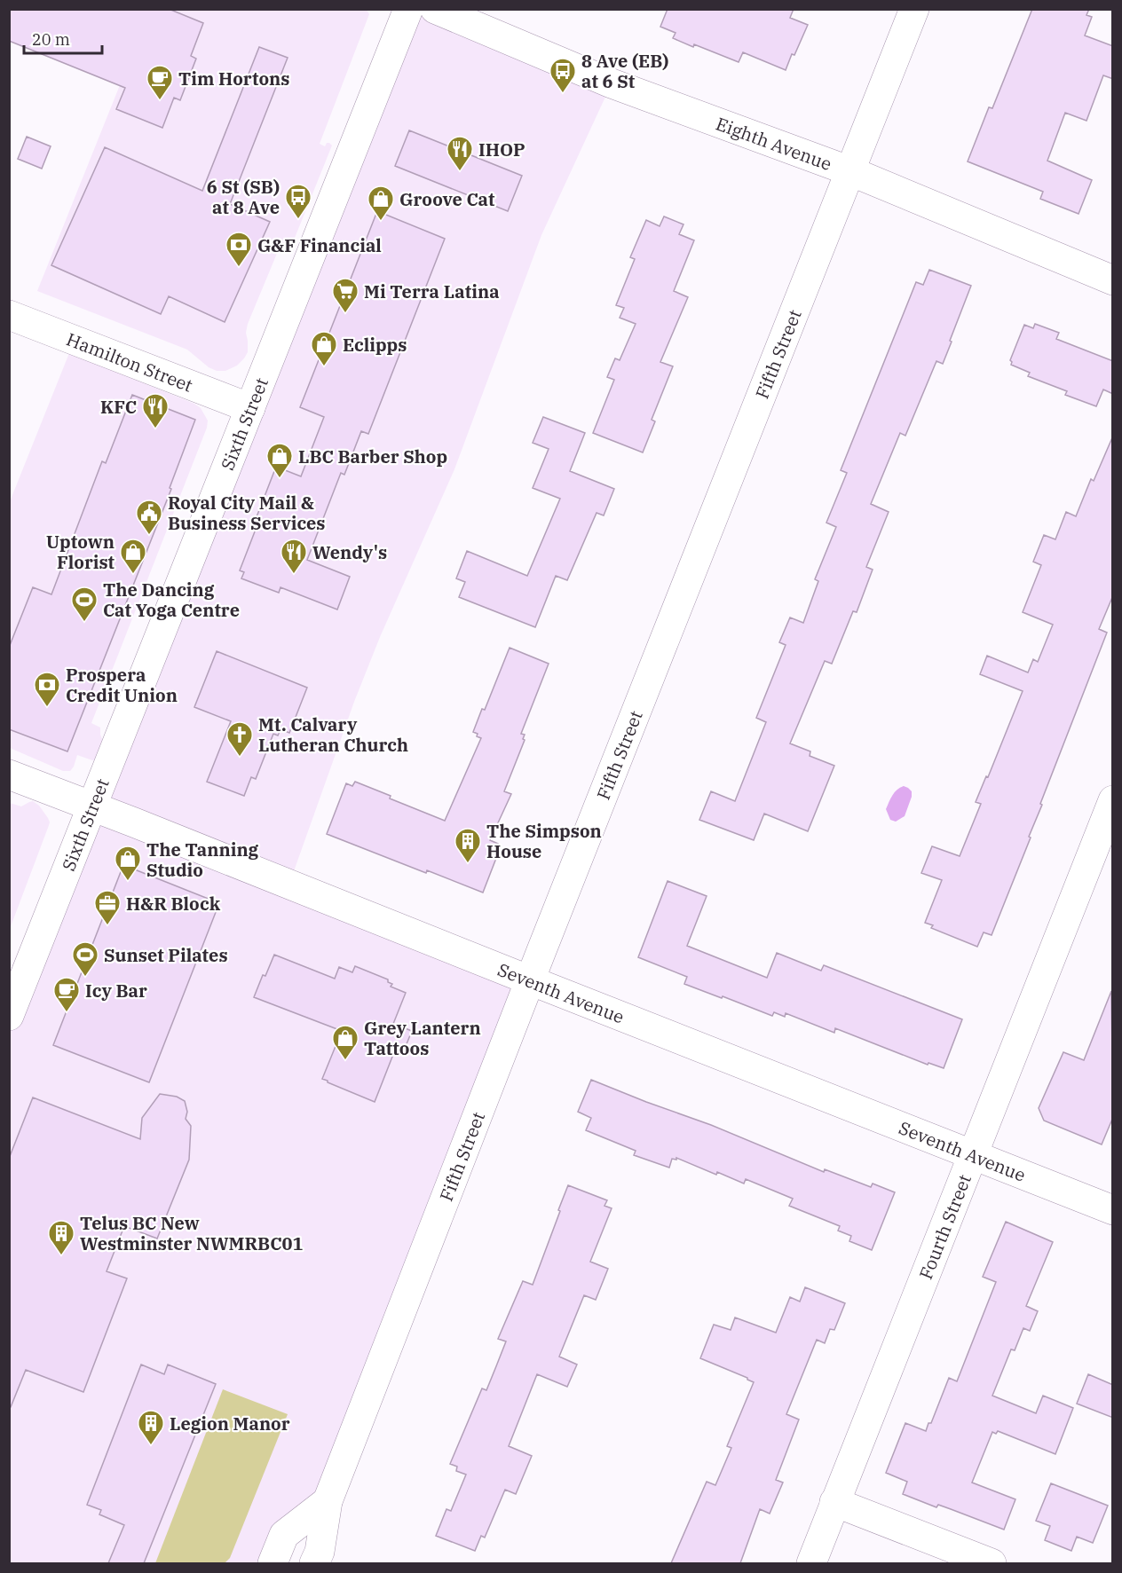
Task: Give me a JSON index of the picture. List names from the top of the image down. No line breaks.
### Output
{"streets":{"street":["Eighth Avenue","Fifth Street","Hamilton Street","Sixth Street","Seventh Avenue","Fourth Street"]},"crossings":[["Eighth Avenue","Fifth Street"],["Fifth Street","Seventh Avenue"],["Hamilton Street","Sixth Street"],["Sixth Street","Seventh Avenue"],["Seventh Avenue","Fourth Street"]],"places":{"bus stop":["8 Ave (EB) at 6 St","6 St (SB) at 8 Ave"],"cafe":["Tim Hortons","Icy Bar"],"restaurant":["IHOP","KFC","Wendy's"],"shop":["Groove Cat","Eclipps","LBC Barber Shop","Uptown Florist","The Tanning Studio","Grey Lantern Tattoos"],"bank":["G&F Financial","Prospera Credit Union"],"supermarket":["Mi Terra Latina"],"public building":["Royal City Mail & Business Services"],"sports":["The Dancing Cat Yoga Centre","Sunset Pilates"],"church":["Mt. Calvary Lutheran Church"],"building":["The Simpson House","Telus BC New Westminster NWMRBC01","Legion Manor"],"office":["H&R Block"]},"scale_bar":"20 m"}
